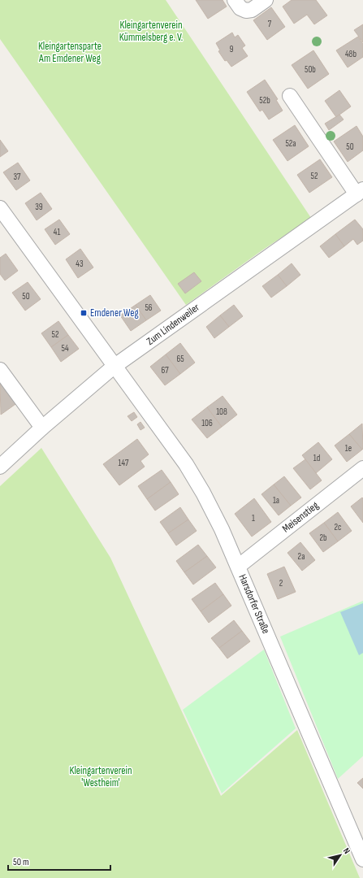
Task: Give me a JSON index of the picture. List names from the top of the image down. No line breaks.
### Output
{"streets":{"street":["Zum Lindenweiler","Meisenstieg","Harsdorfer Straße"]},"crossings":[["Zum Lindenweiler","Harsdorfer Straße"],["Meisenstieg","Harsdorfer Straße"]],"parks":["Kleingartenverein Kümmelsberg e. V.","Kleingartensparte Am Emdener Weg","Kleingartenverein 'Westheim'"],"places":{"transit":["Emdener Weg"]},"house_numbers":["7","9","48b","50b","52b","52a","50","52","37","39","41","43","50","56","52","54","65","67","108","106","1e","1d","147","1a","1","2c","2b","2a","2"],"scale_bar":"50 m","north":"top right"}
